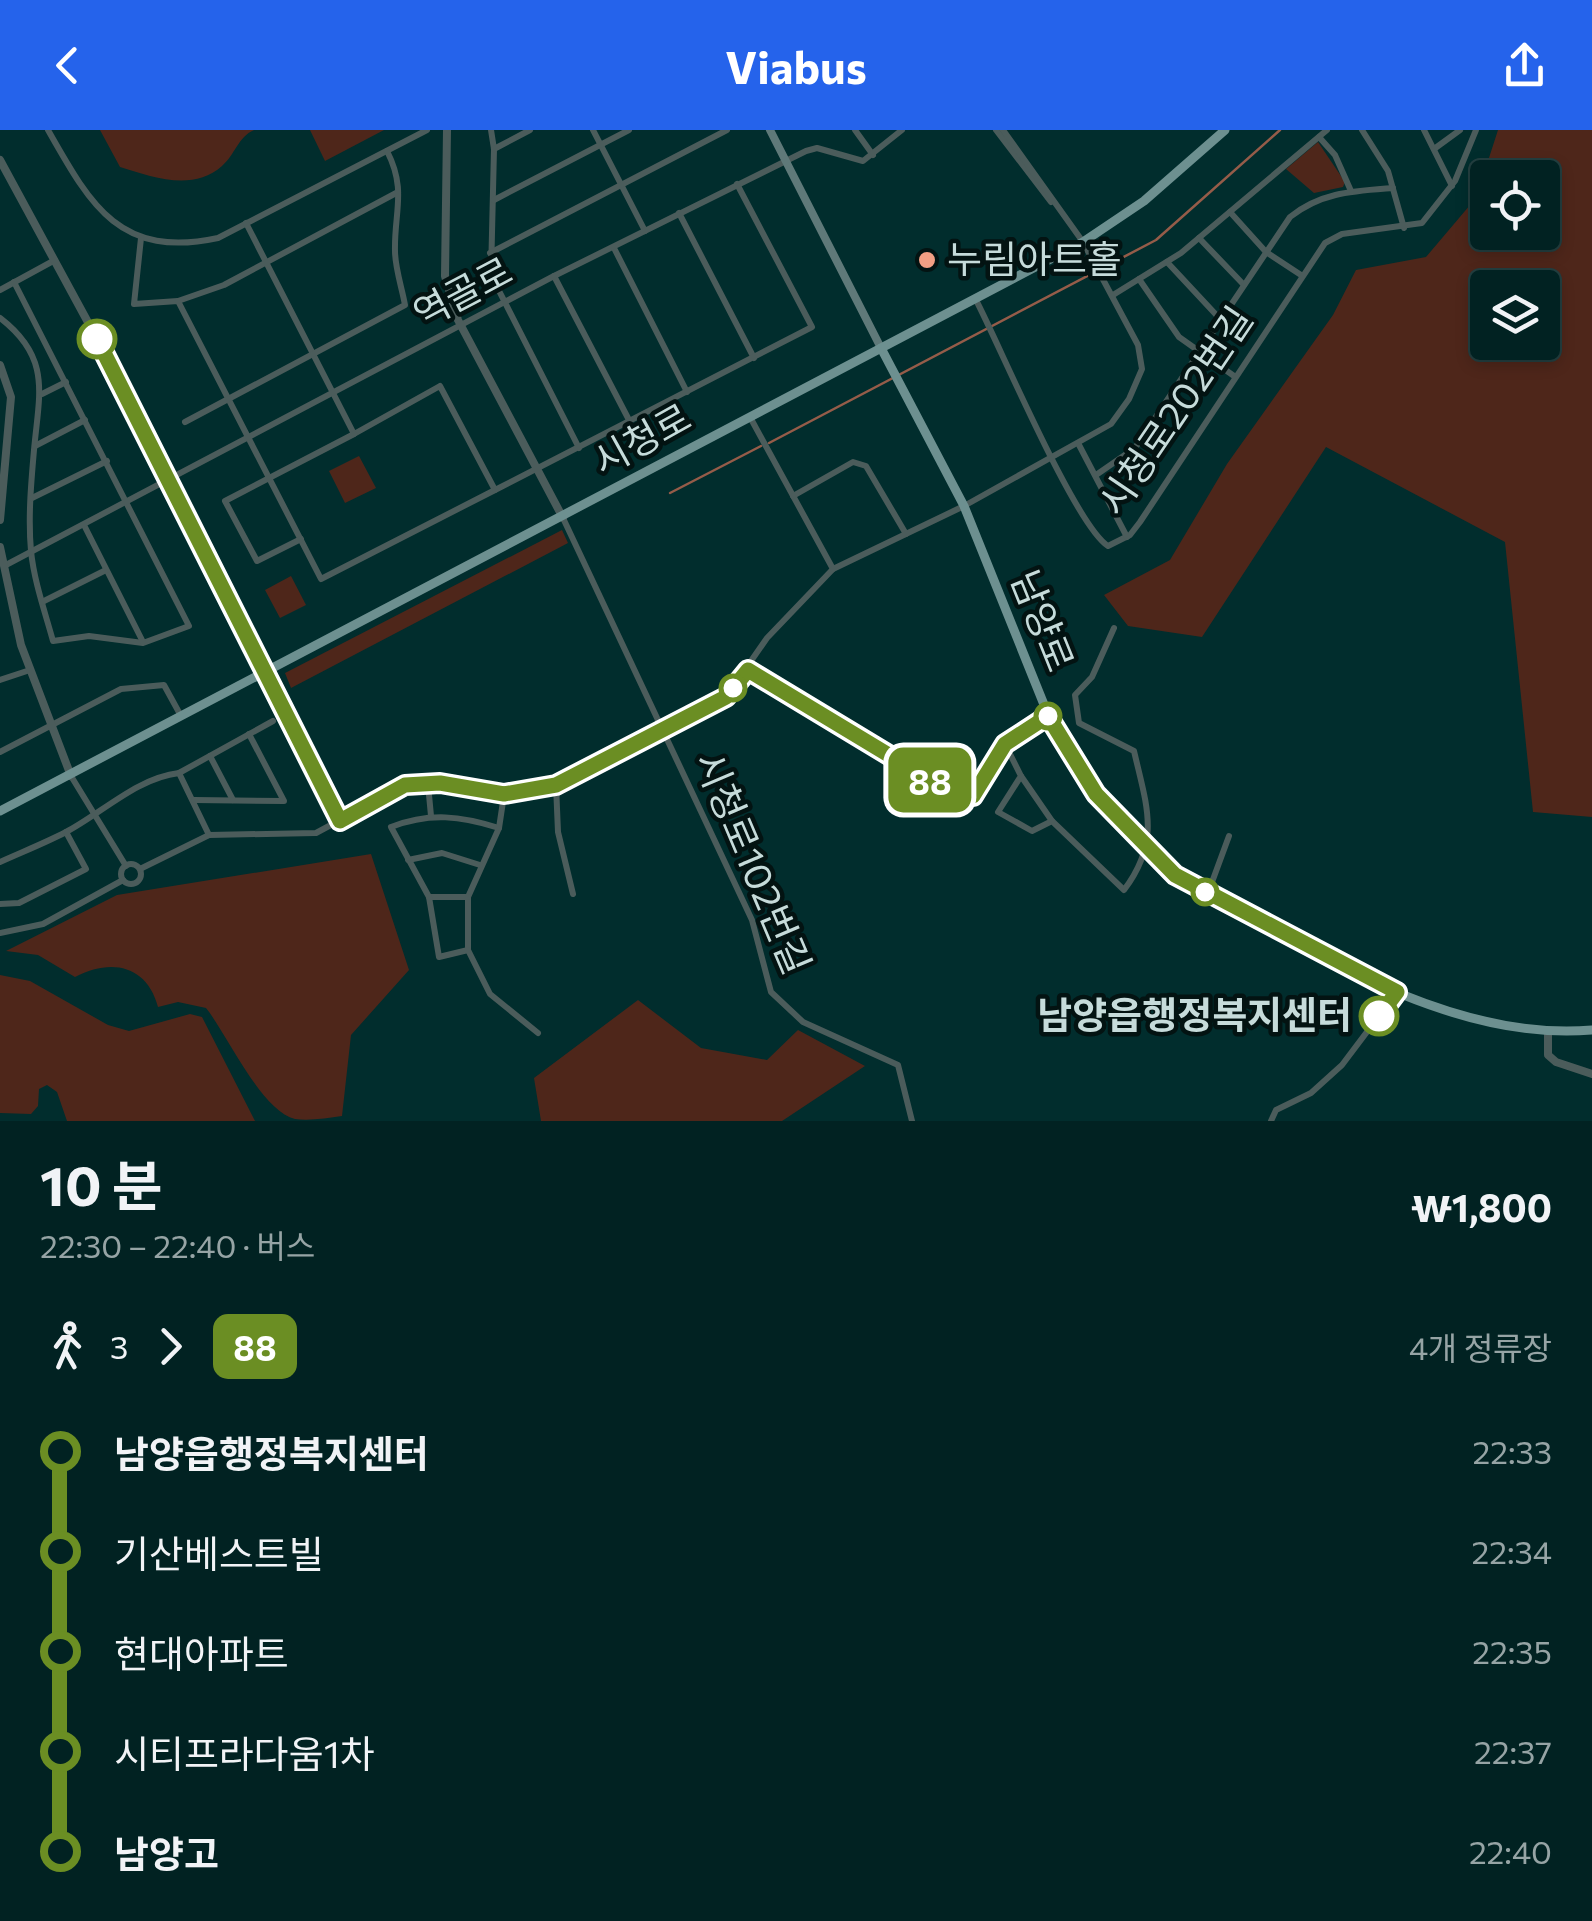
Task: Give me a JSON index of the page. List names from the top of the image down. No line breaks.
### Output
{"streets":{"main road":["시청로","남양로"],"street":["역골로","시청로202번길","시청로102번길"]},"crossings":[["시청로202번길","시청로"],["시청로","남양로"],["시청로","시청로102번길"]],"places":["누림아트홀","남양읍행정복지센터"],"lines":["bus line 88"],"page":{"header":"Viabus","on_map":"88","heading":["10 분","22:30 – 22:40 · 버스","₩1,800"],"legs":["3","88","4개 정류장"],"list":[{"name":"남양읍행정복지센터","value":"22:33"},{"name":"기산베스트빌","value":"22:34"},{"name":"현대아파트","value":"22:35"},{"name":"시티프라다움1차","value":"22:37"},{"name":"남양고","value":"22:40"}]}}
